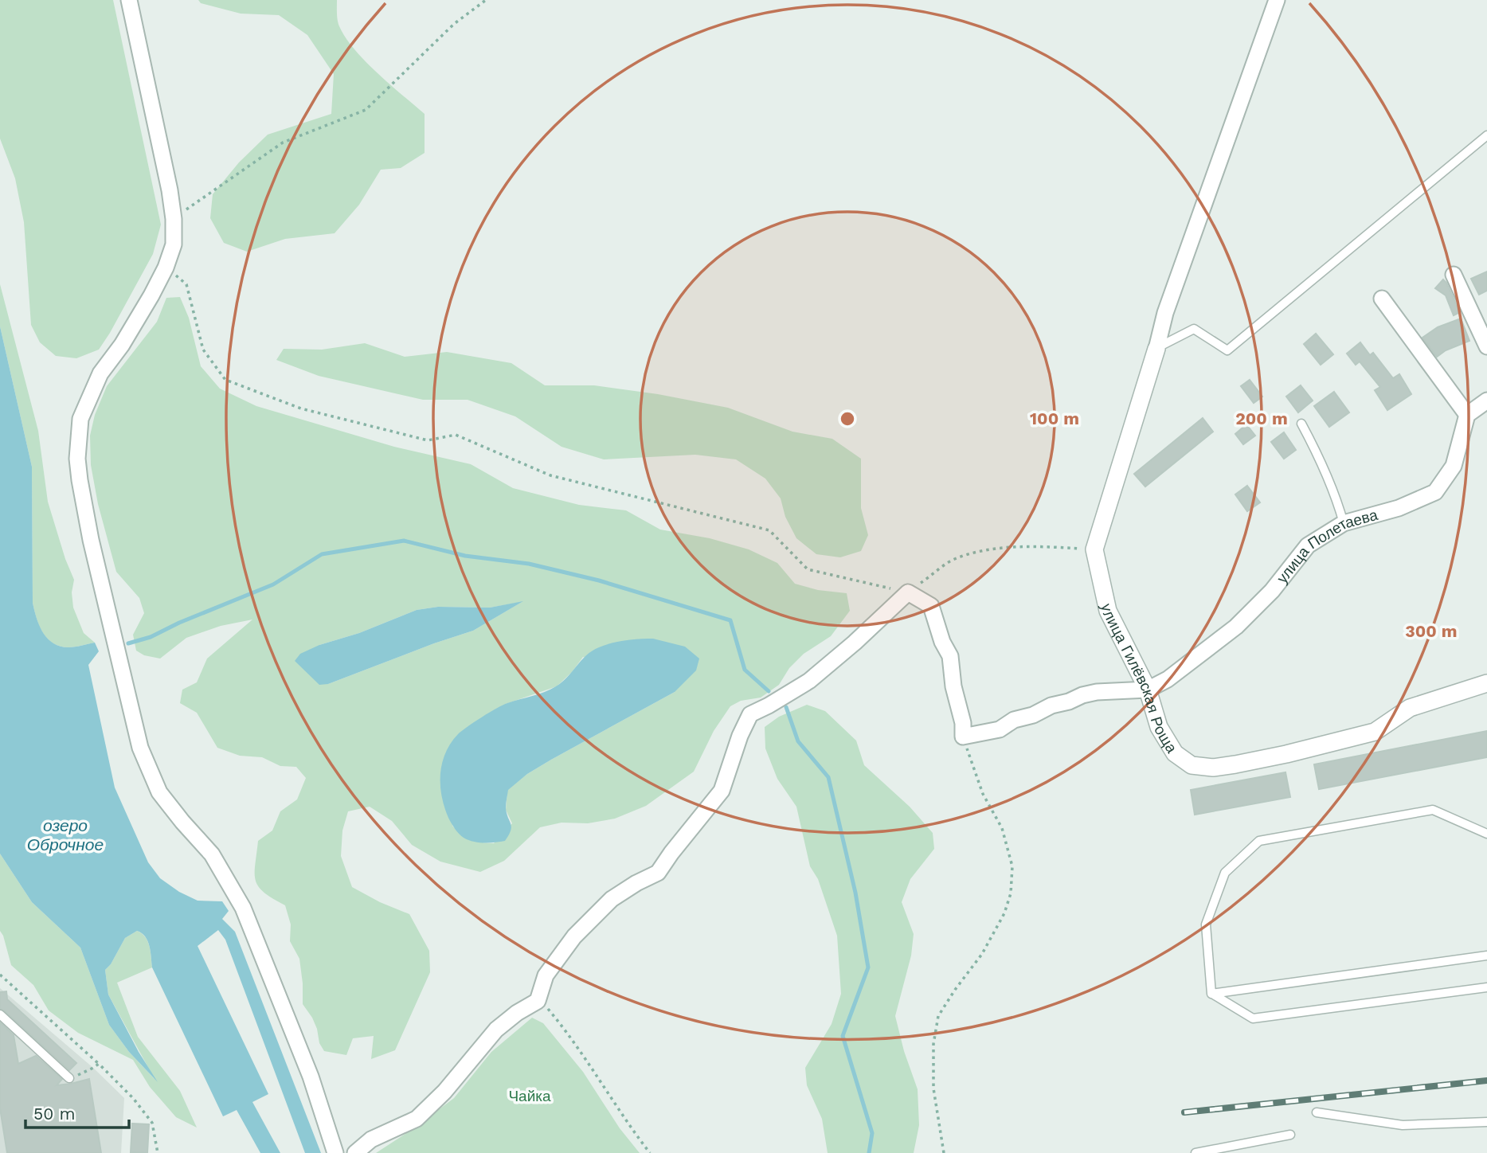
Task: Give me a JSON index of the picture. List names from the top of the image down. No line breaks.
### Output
{"streets":{"street":["улица Полетаева","улица Гилёвская Роща"]},"crossings":[["улица Полетаева","улица Гилёвская Роща"]],"water":["озеро Оброчное"],"parks":["Чайка"],"scale_bar":"50 m","rings":["100 m","200 m","300 m"]}
